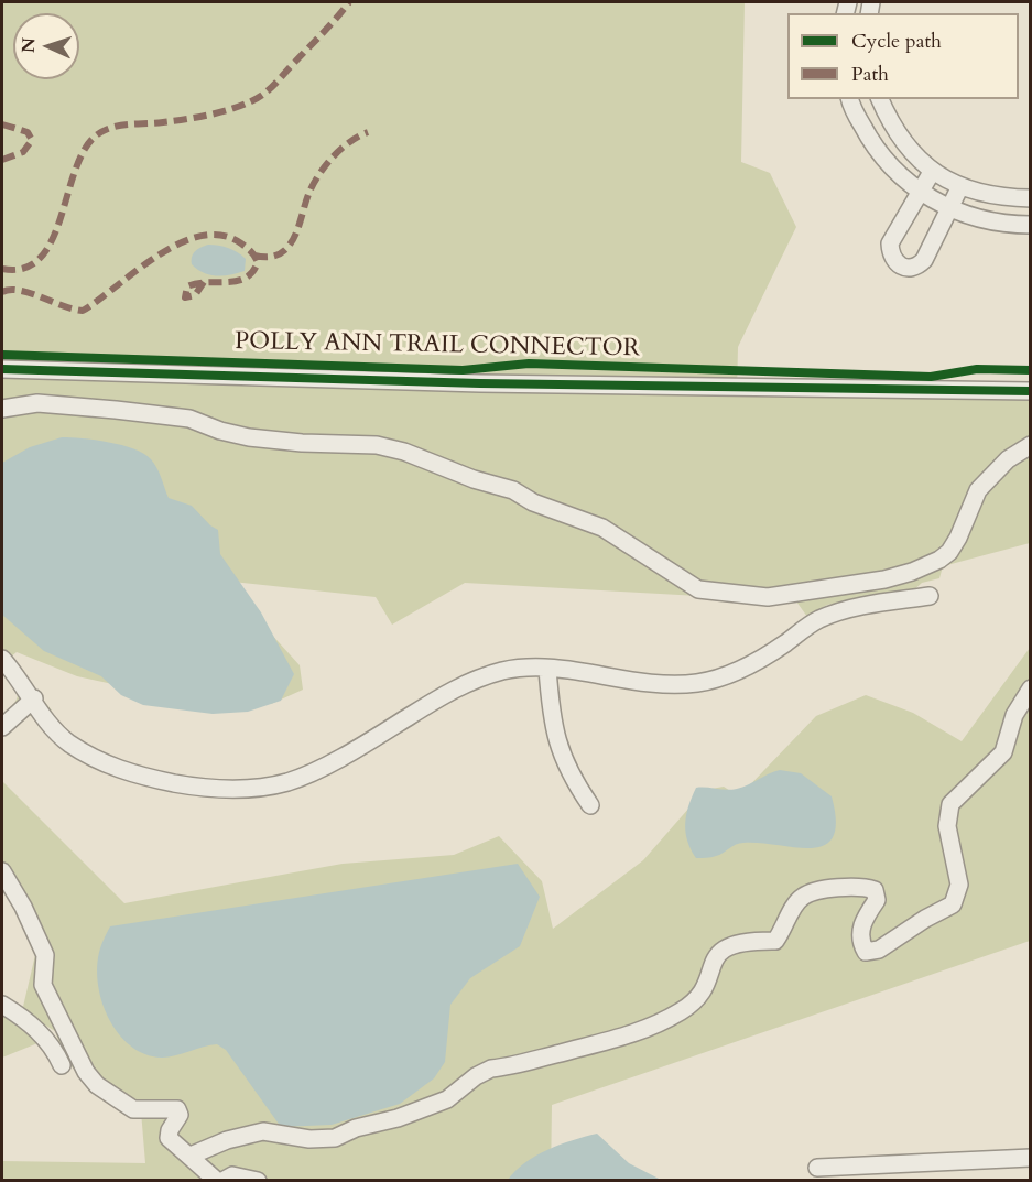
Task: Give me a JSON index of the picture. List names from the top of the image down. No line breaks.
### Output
{"streets":{"cycle path":["POLLY ANN TRAIL CONNECTOR"]},"legend":["Cycle path","Path"],"north":"left"}
